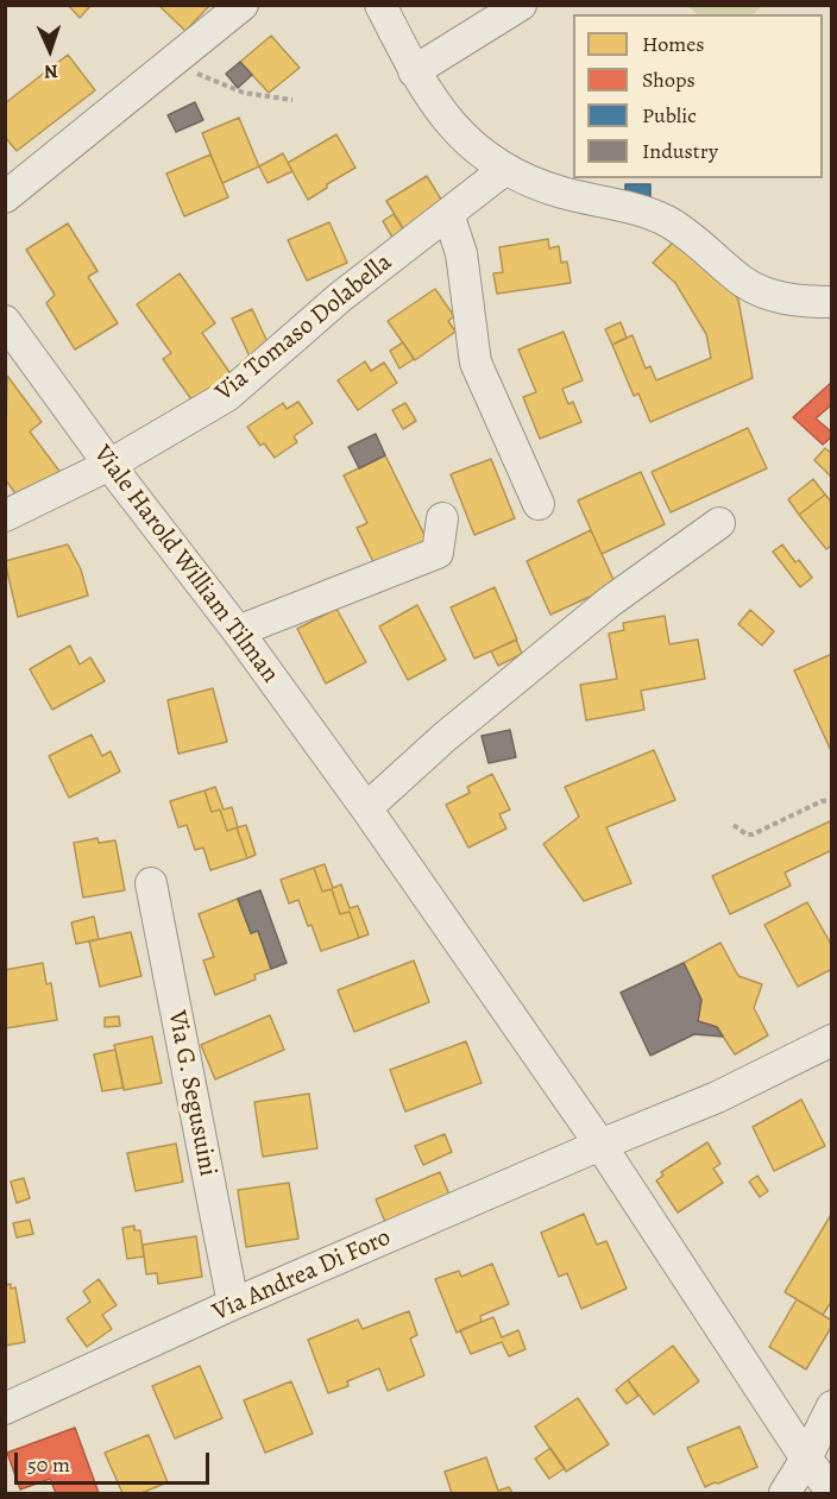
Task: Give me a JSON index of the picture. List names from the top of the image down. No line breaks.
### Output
{"streets":{"street":["Via Tomaso Dolabella","Viale Harold William Tilman","Via G. Segusuini","Via Andrea Di Foro"]},"crossings":[["Via Tomaso Dolabella","Viale Harold William Tilman"],["Viale Harold William Tilman","Via Andrea Di Foro"],["Via G. Segusuini","Via Andrea Di Foro"]],"legend":["Homes","Shops","Public","Industry"],"scale_bar":"50 m","north":"bottom"}
